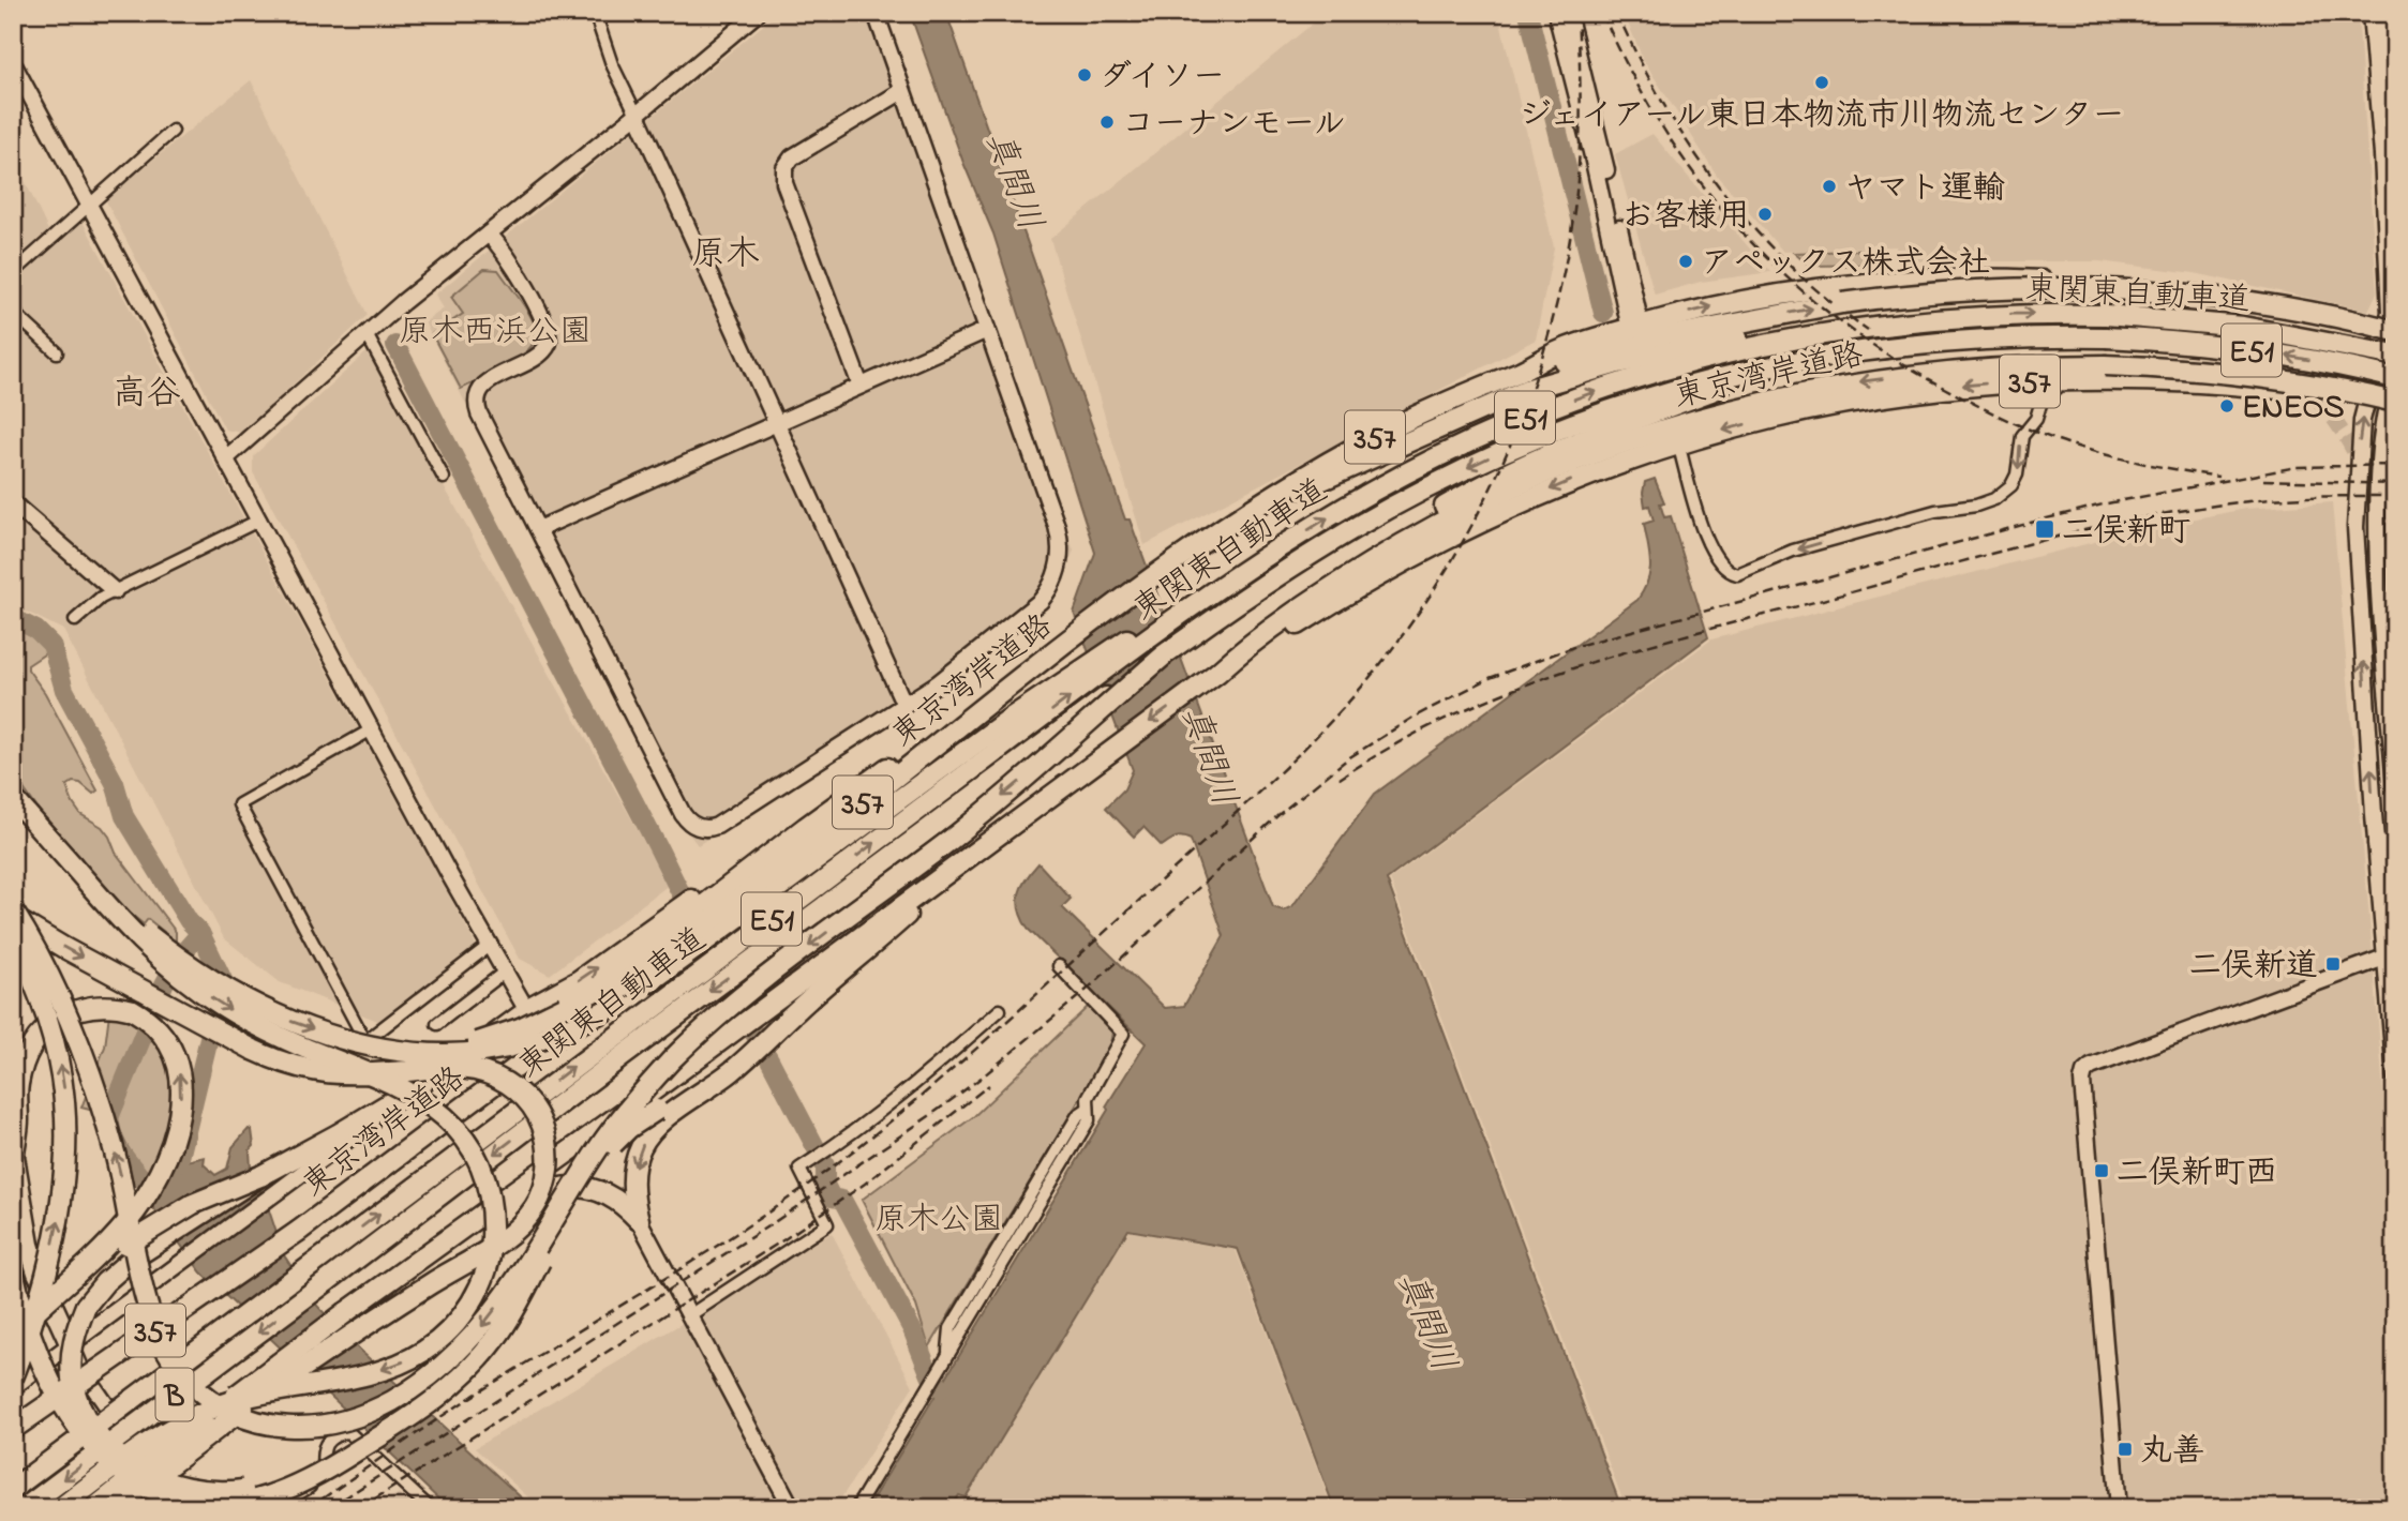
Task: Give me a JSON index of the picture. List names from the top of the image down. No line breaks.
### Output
{"streets":{"highway":["東関東自動車道","E51","東京湾岸道路","357","B"]},"crossings":[["東関東自動車道","B"]],"districts":["原木","高谷"],"water":["真間川"],"parks":["原木西浜公園","原木公園"],"places":{"other":["ダイソー","ジェイアール東日本物流市川物流センター","コーナンモール","ヤマト運輸","お客様用","アペックス株式会社","ENEOS"],"transit":["二俣新町","二俣新道","二俣新町西","丸善"]}}
